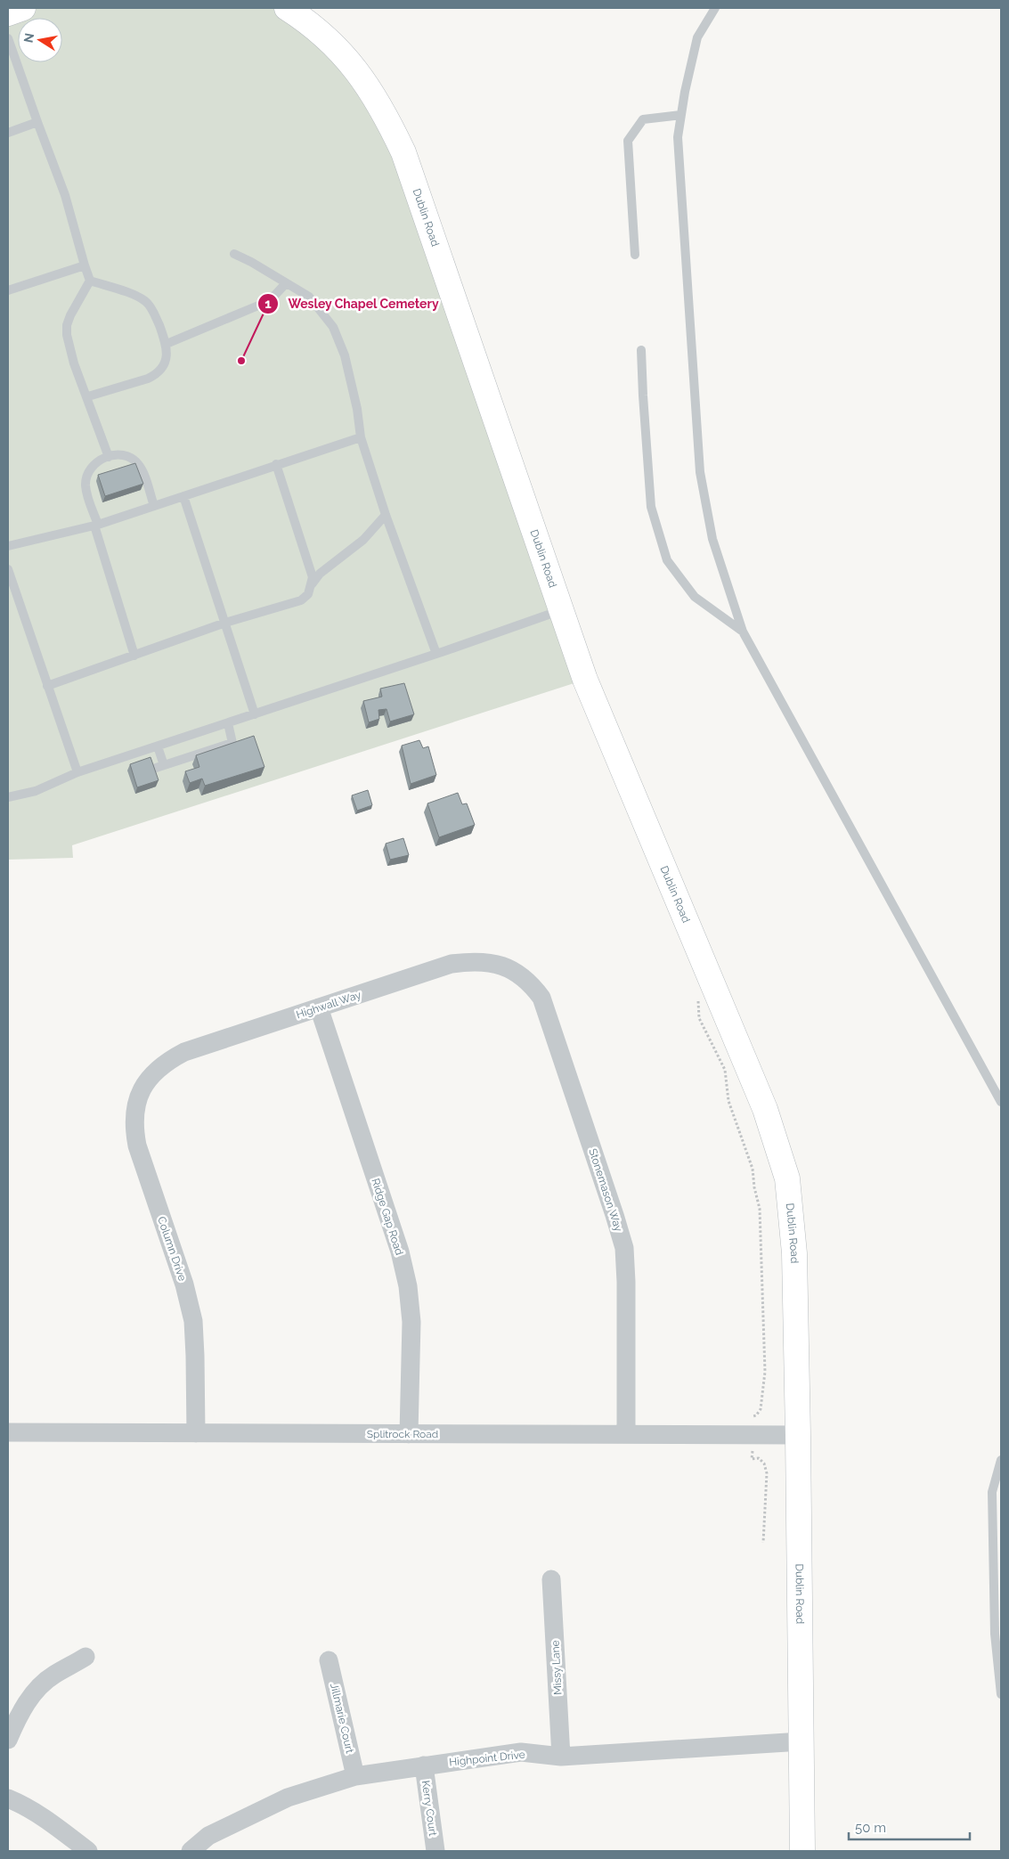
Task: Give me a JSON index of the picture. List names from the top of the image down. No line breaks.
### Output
{"streets":{"main road":["Dublin Road"],"street":["Highwall Way","Stonemason Way","Ridge Gap Road","Column Drive","Splitrock Road","Missy Lane","Jillmarie Court","Highpoint Drive","Kerry Court"]},"crossings":[["Dublin Road","Splitrock Road"],["Dublin Road","Highpoint Drive"],["Highwall Way","Stonemason Way"],["Highwall Way","Ridge Gap Road"],["Highwall Way","Column Drive"],["Stonemason Way","Splitrock Road"],["Ridge Gap Road","Splitrock Road"],["Column Drive","Splitrock Road"],["Missy Lane","Highpoint Drive"],["Jillmarie Court","Highpoint Drive"],["Highpoint Drive","Kerry Court"]],"places":["Wesley Chapel Cemetery"],"scale_bar":"50 m","north":"left"}
